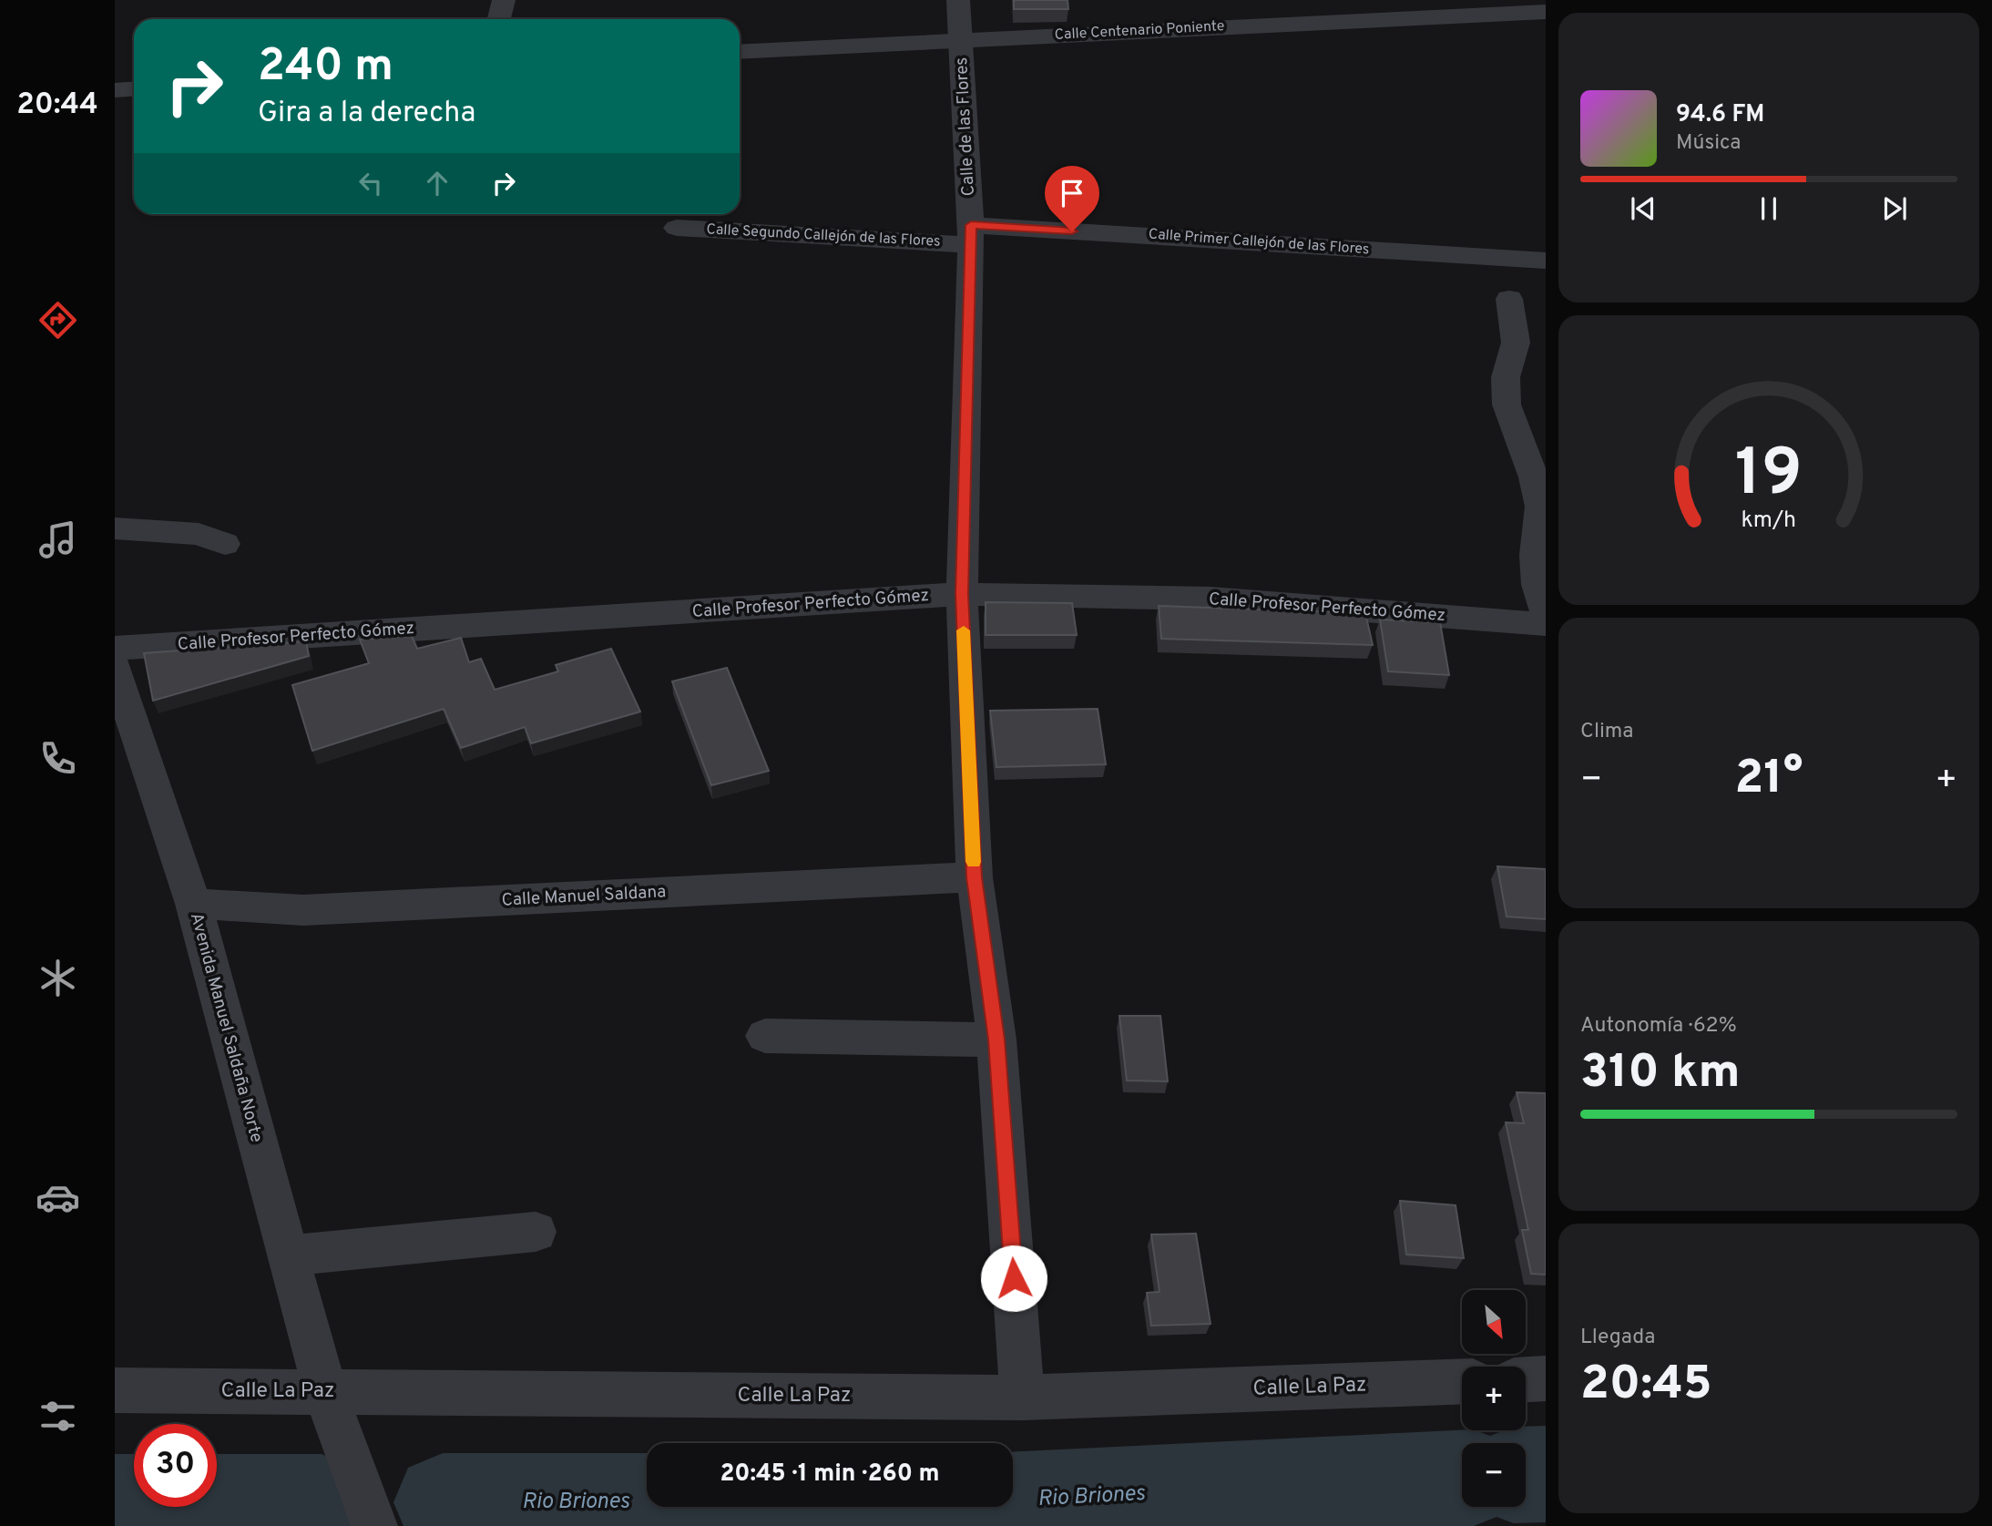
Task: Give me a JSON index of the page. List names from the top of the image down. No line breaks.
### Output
{"streets":{"street":["Calle Centenario Poniente","Calle de las Flores","Calle Segundo Callejón de las Flores","Calle Primer Callejón de las Flores","Calle Profesor Perfecto Gómez","Calle Manuel Saldana","Avenida Manuel Saldaña Norte","Calle La Paz"]},"crossings":[["Calle Centenario Poniente","Calle de las Flores"],["Calle de las Flores","Calle Segundo Callejón de las Flores"],["Calle de las Flores","Calle Primer Callejón de las Flores"],["Calle de las Flores","Calle Profesor Perfecto Gómez"],["Calle de las Flores","Calle Manuel Saldana"],["Calle de las Flores","Calle La Paz"],["Calle Segundo Callejón de las Flores","Calle Primer Callejón de las Flores"],["Calle Manuel Saldana","Avenida Manuel Saldaña Norte"],["Avenida Manuel Saldaña Norte","Calle La Paz"]],"water":["Rio Briones"],"north":"bottom right","page":{"tabs":"20:44","turn":["240 m","Gira a la derecha"],"song":["94.6 FM","Música"],"tile":["Clima",["Autonomía · 62%","310 km"],["Llegada","20:45"]],"heat":["−","21°","+"],"map_buttons":["+","−"],"limit":"30","trip":"20:45 · 1 min · 260 m","gauge":["19","km/h"]}}
